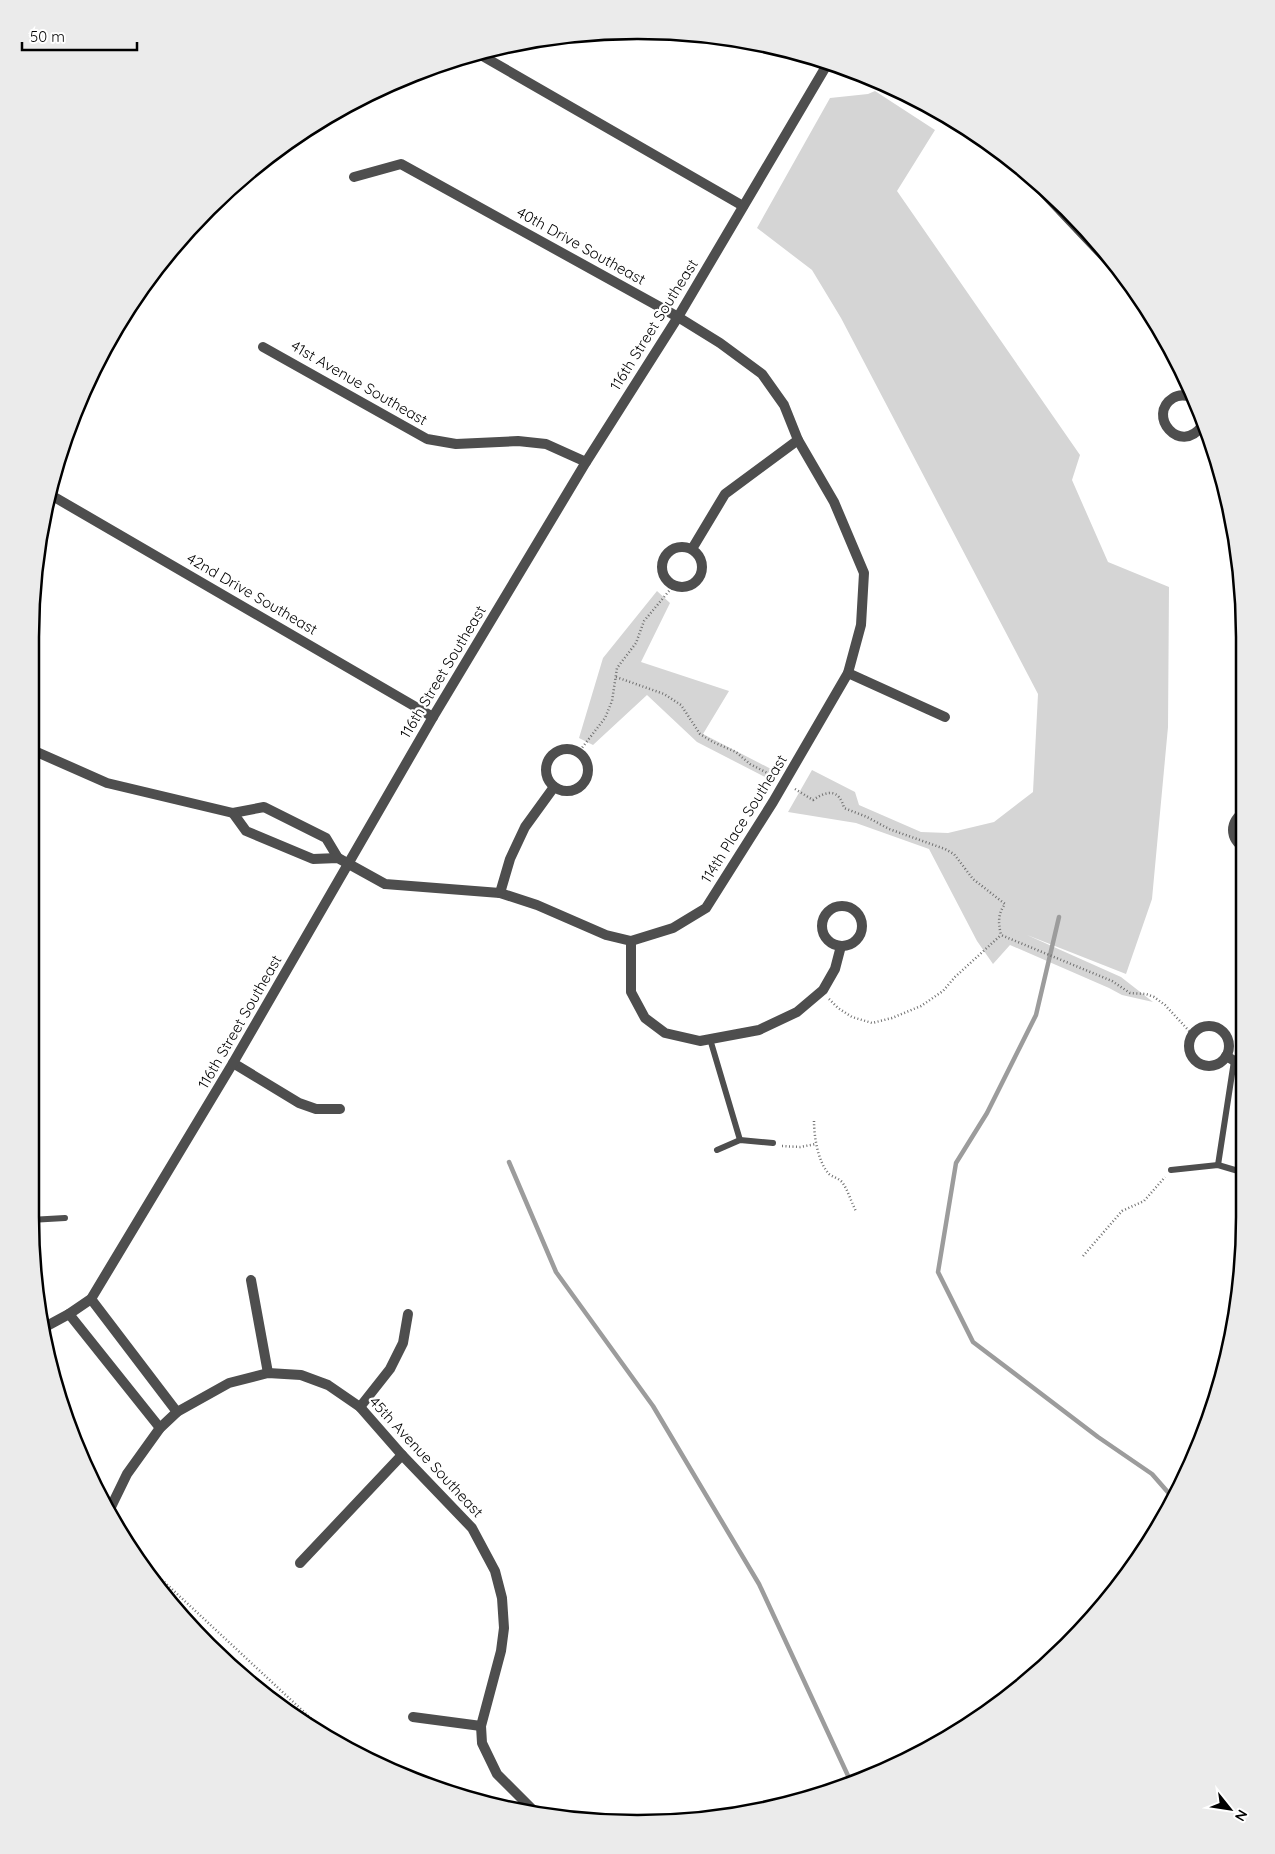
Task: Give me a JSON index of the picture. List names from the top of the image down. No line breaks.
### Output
{"streets":{"street":["40th Drive Southeast","116th Street Southeast","41st Avenue Southeast","42nd Drive Southeast","114th Place Southeast","45th Avenue Southeast"]},"crossings":[["40th Drive Southeast","116th Street Southeast"],["40th Drive Southeast","114th Place Southeast"],["116th Street Southeast","41st Avenue Southeast"],["116th Street Southeast","42nd Drive Southeast"]],"scale_bar":"50 m","north":"bottom right"}
